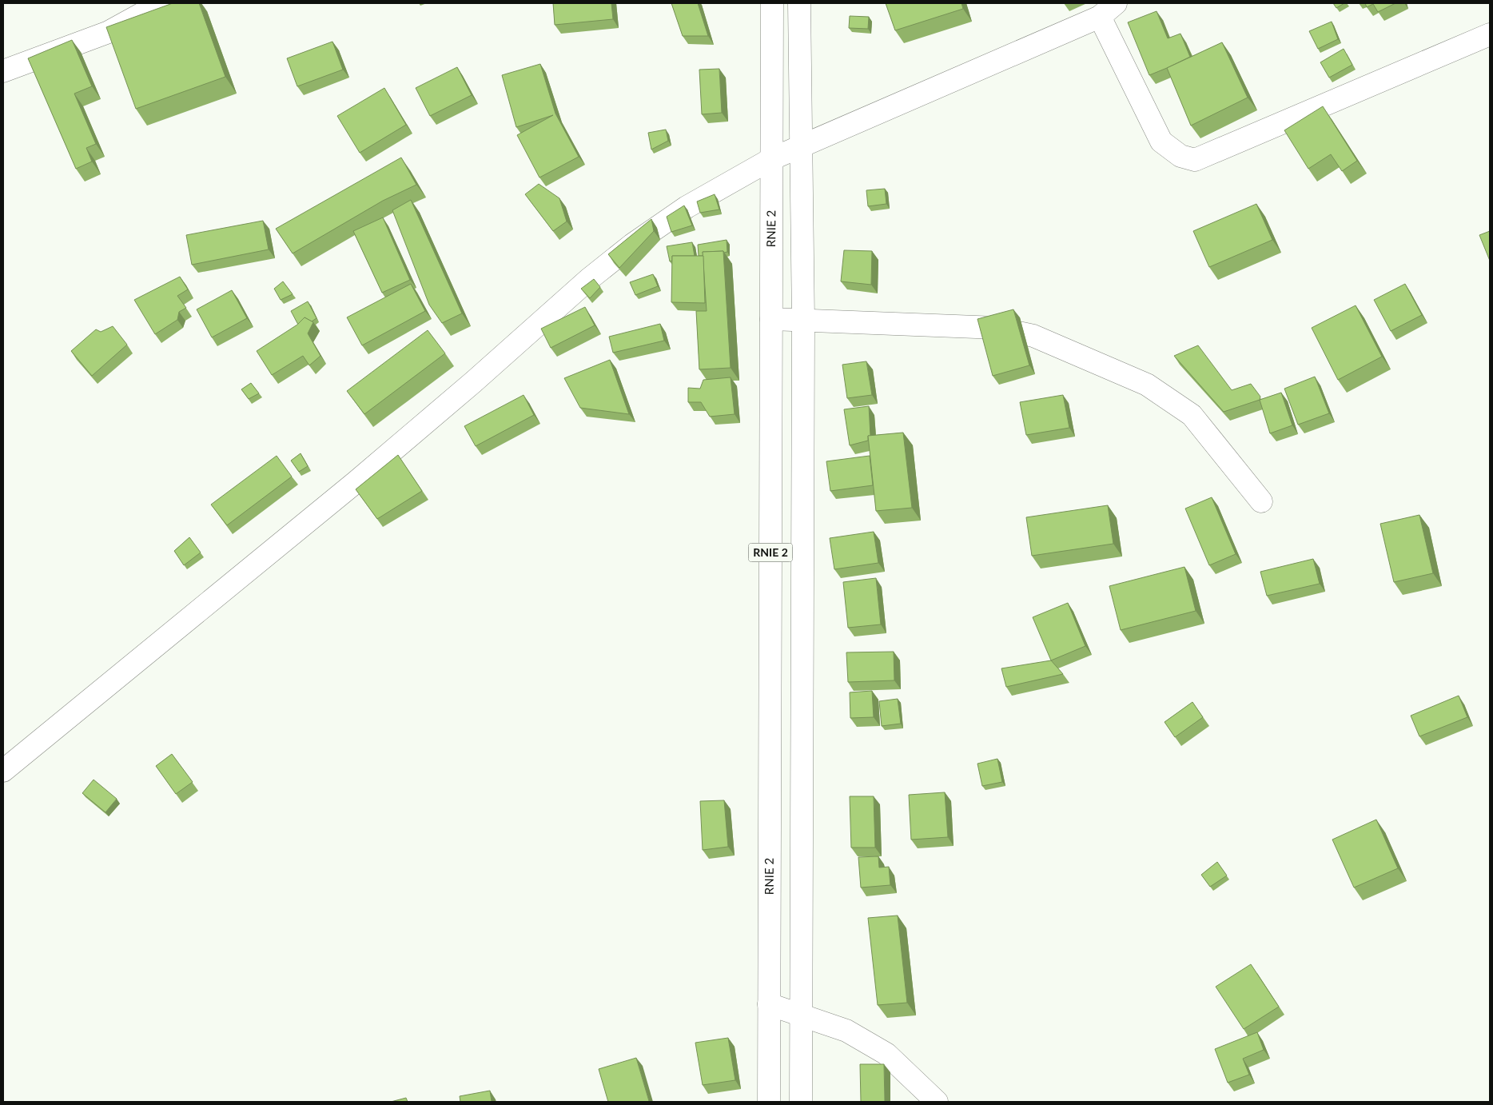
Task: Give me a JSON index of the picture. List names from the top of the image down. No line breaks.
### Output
{"streets":{"main road":["RNIE 2"]}}
